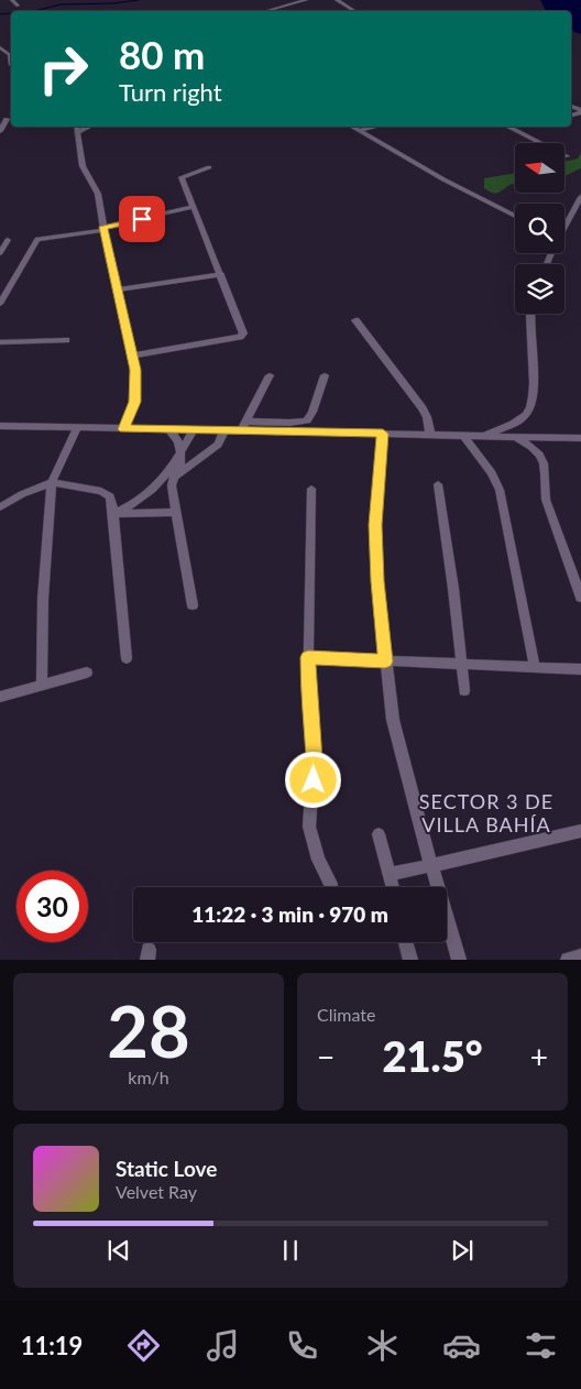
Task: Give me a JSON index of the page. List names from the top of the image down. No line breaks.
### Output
{"districts":["SECTOR 3 DE VILLA BAHÍA"],"north":"left","page":{"turn":["80 m","Turn right"],"limit":"30","trip":"11:22 · 3 min · 970 m","tile":[["28","km/h"],"Climate"],"heat":["−","21.5°","+"],"song":["Static Love","Velvet Ray"],"tabs":"11:19"}}
